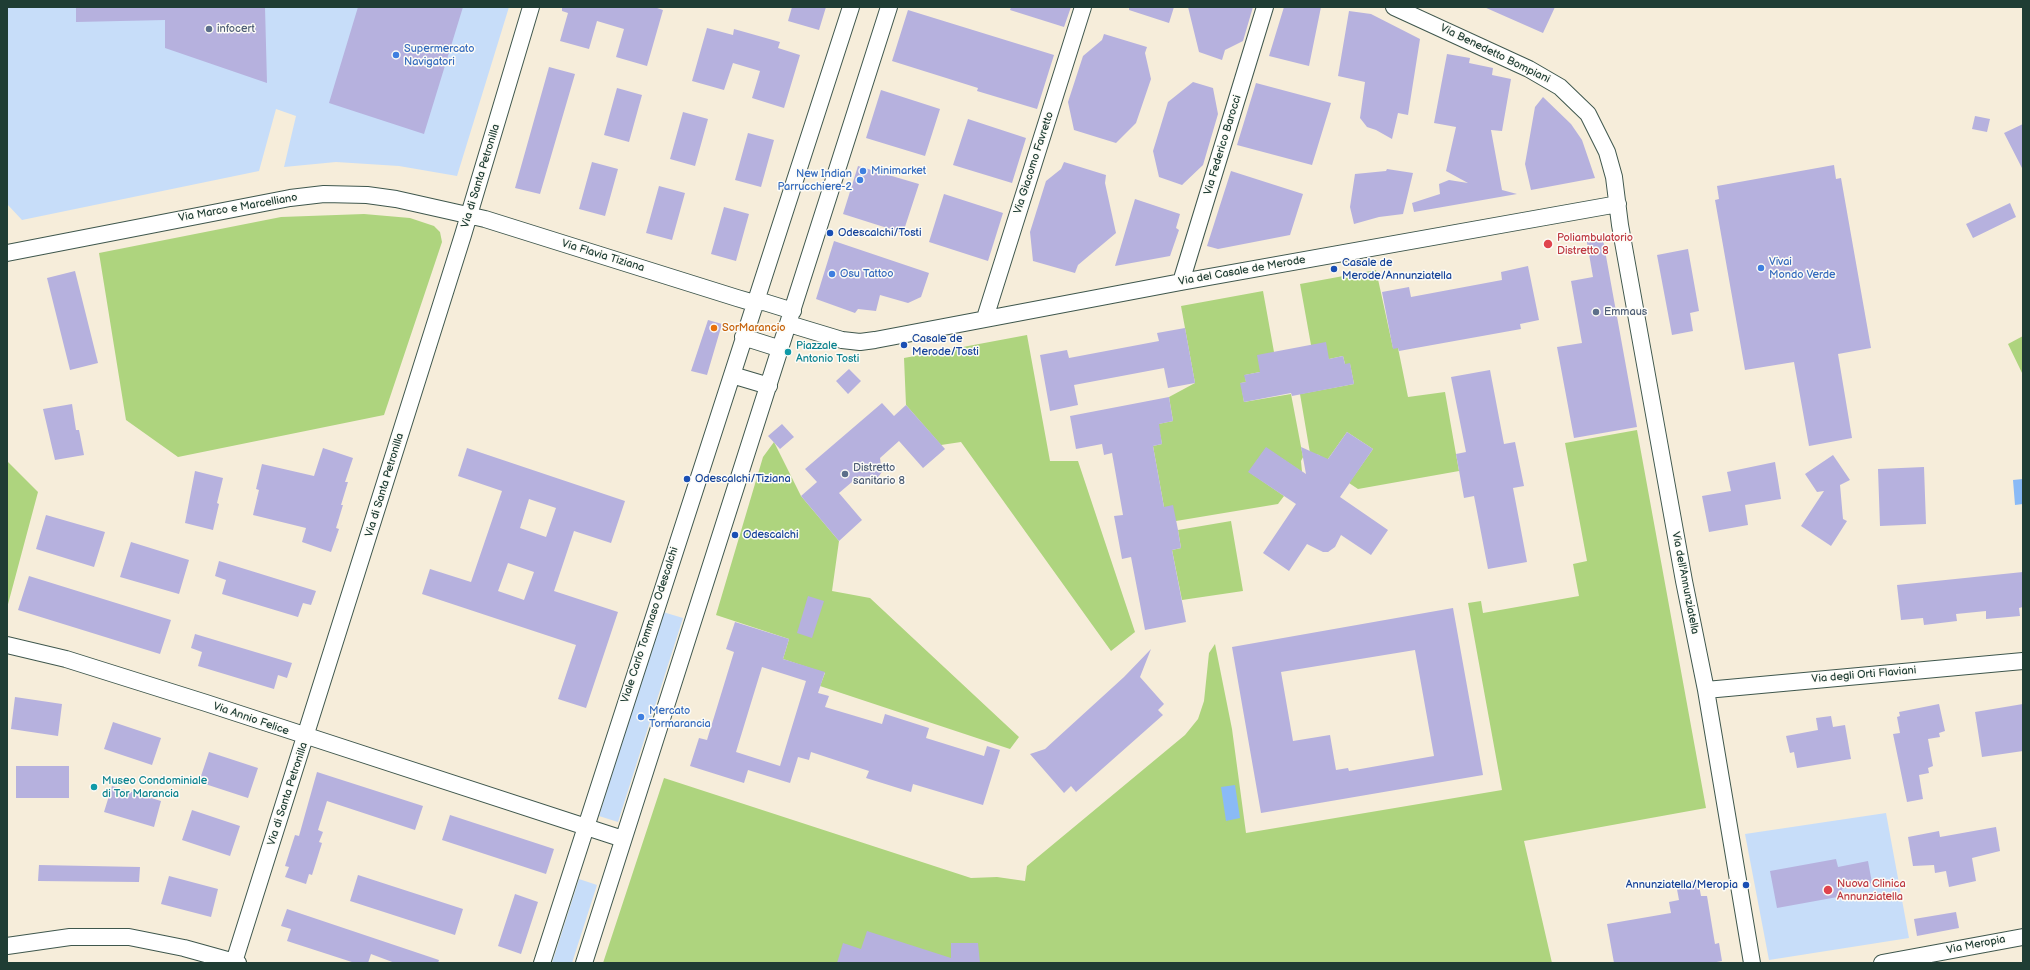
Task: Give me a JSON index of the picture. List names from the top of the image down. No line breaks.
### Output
{"streets":{"street":["Via Benedetto Bompiani","Via Federico Barocci","Via Giacomo Favretto","Via di Santa Petronilla","Via Marco e Marcelliano","Via Flavia Tiziana","Via del Casale de Merode","Via dell'Annunziatella","Viale Carlo Tommaso Odescalchi","Via degli Orti Flaviani","Via Annio Felice","Via Meropia"]},"crossings":[["Via Benedetto Bompiani","Via del Casale de Merode"],["Via Benedetto Bompiani","Via dell'Annunziatella"],["Via Federico Barocci","Via del Casale de Merode"],["Via Giacomo Favretto","Via del Casale de Merode"],["Via di Santa Petronilla","Via Marco e Marcelliano"],["Via di Santa Petronilla","Via Flavia Tiziana"],["Via di Santa Petronilla","Via Annio Felice"],["Via Marco e Marcelliano","Via Flavia Tiziana"],["Via del Casale de Merode","Via dell'Annunziatella"],["Via dell'Annunziatella","Via degli Orti Flaviani"],["Viale Carlo Tommaso Odescalchi","Via Annio Felice"]],"places":["infocert","Supermercato Navigatori","Minimarket","New Indian Parrucchiere-2","Odescalchi/Tosti","Poliambulatorio Distretto 8","Vivai Mondo Verde","Casale de Merode/Annunziatella","Osu Tattoo","Emmaus","SorMarancio","Casale de Merode/Tosti","Piazzale Antonio Tosti","Distretto sanitario 8","Odescalchi/Tiziana","Odescalchi","Mercato Tormarancia","Museo Condominiale di Tor Marancia","Annunziatella/Meropia","Nuova Clinica Annunziatella"]}
